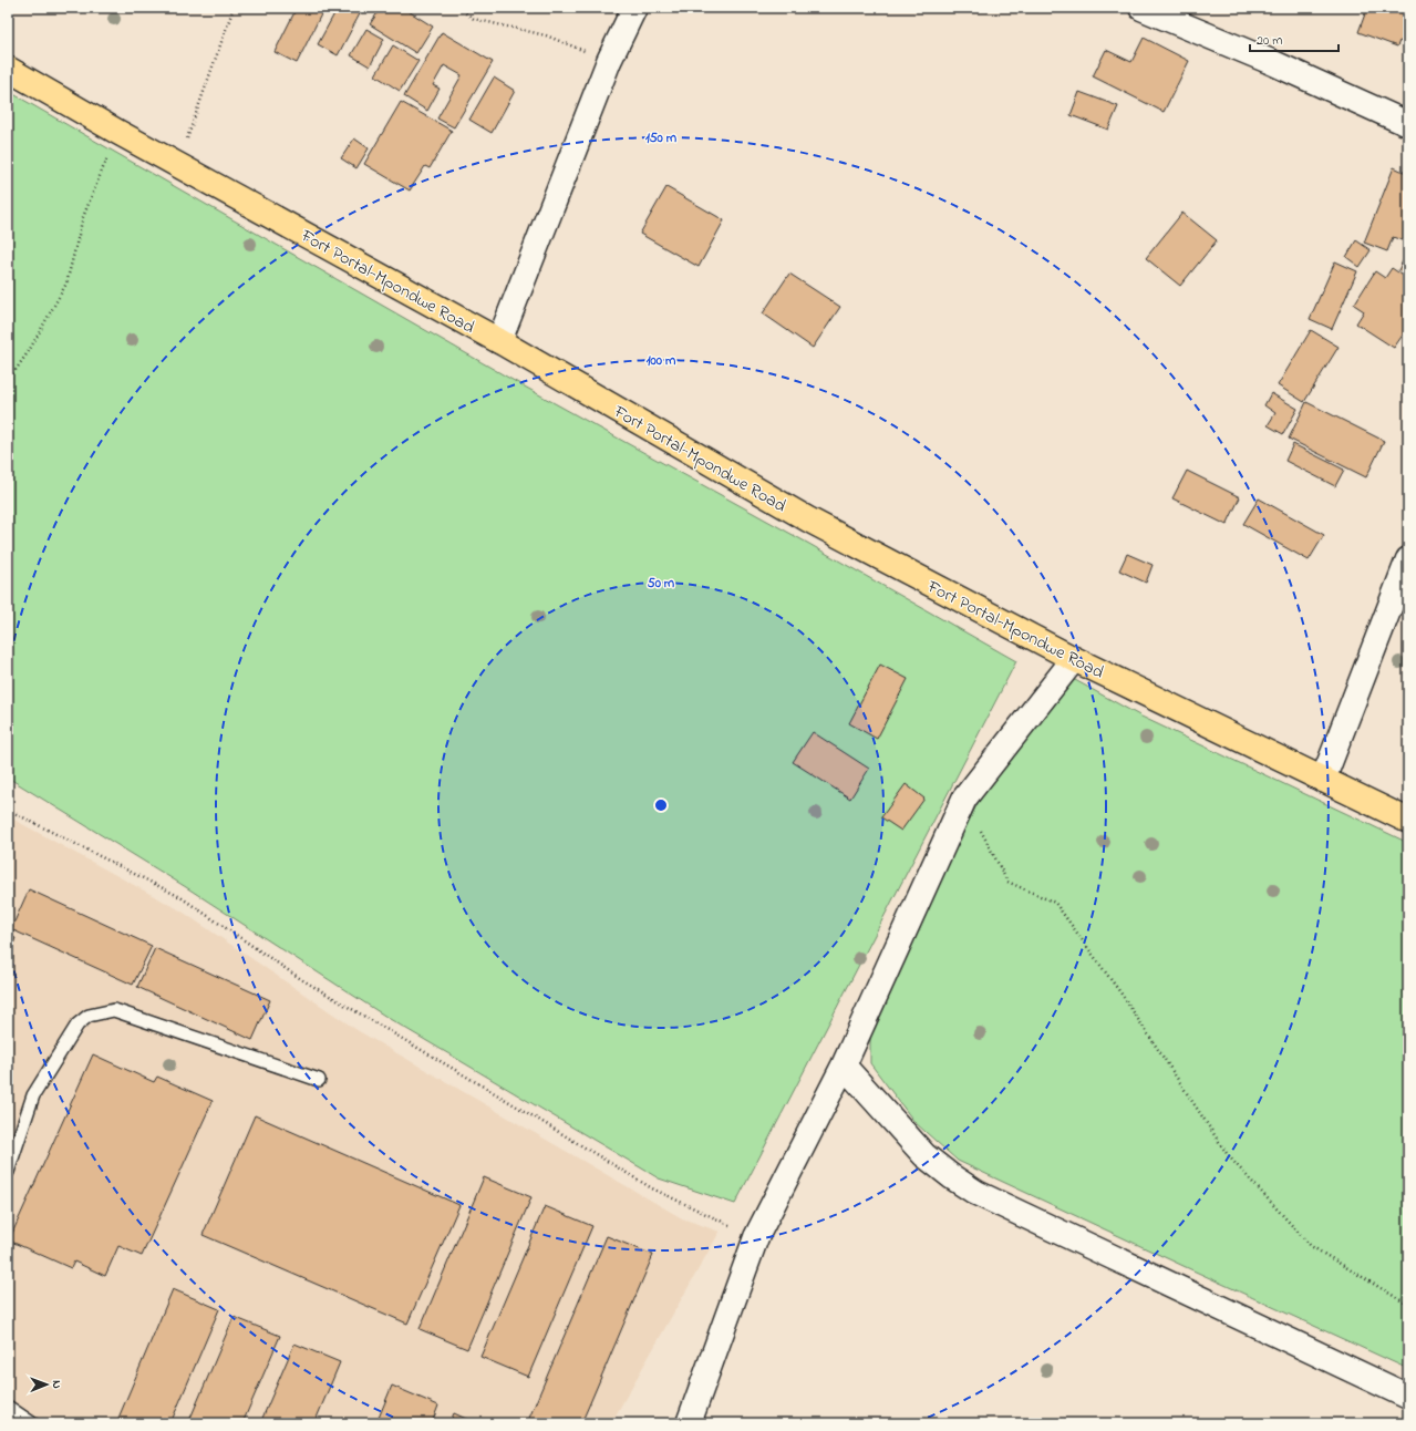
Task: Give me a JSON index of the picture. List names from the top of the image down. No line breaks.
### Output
{"streets":{"highway":["Fort Portal-Mpondwe Road"]},"scale_bar":"20 m","north":"right","rings":["150 m","100 m","50 m"]}
